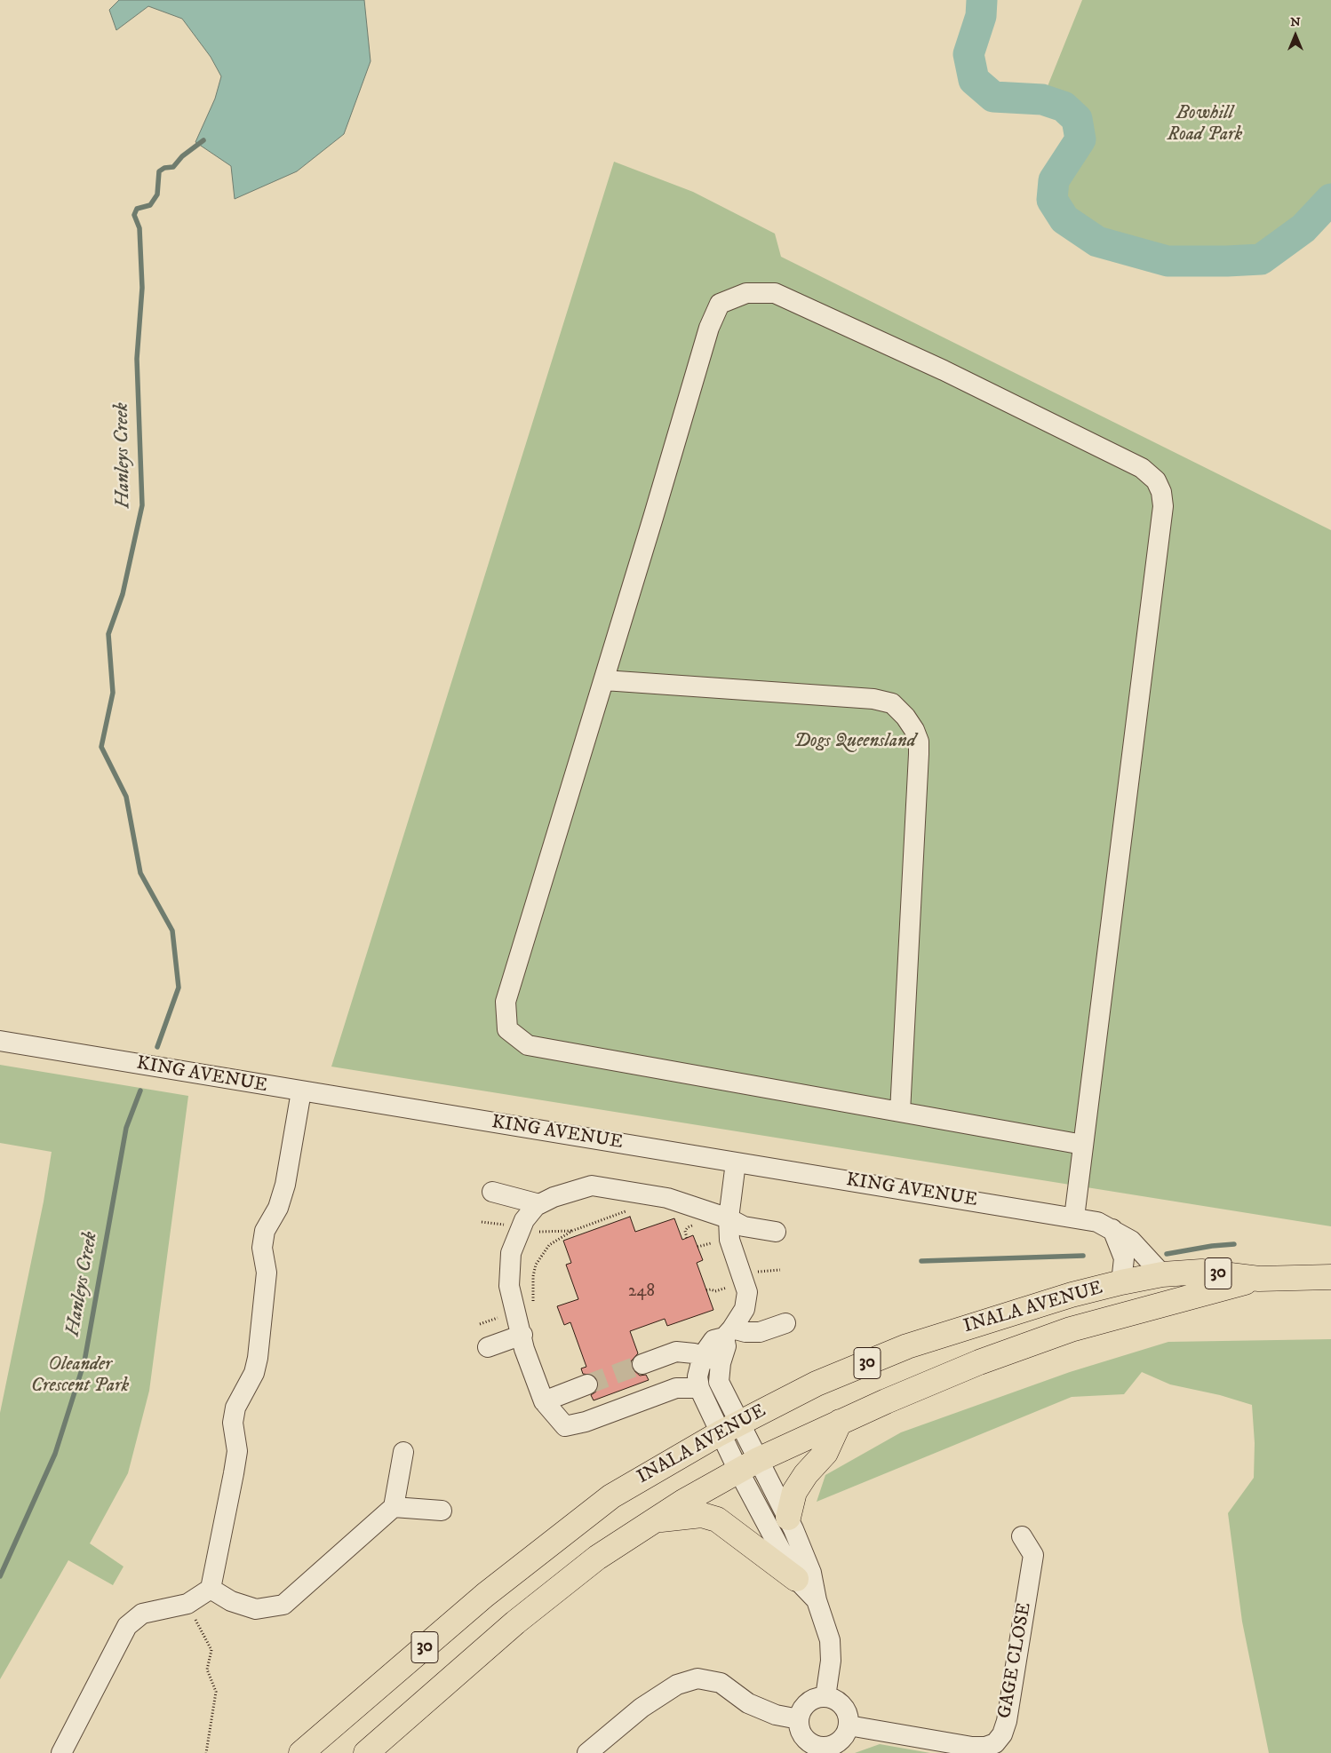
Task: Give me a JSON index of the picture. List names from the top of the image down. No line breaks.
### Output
{"streets":{"main road":["30","INALA AVENUE"],"street":["KING AVENUE","GAGE CLOSE"]},"crossings":[["KING AVENUE","30"],["KING AVENUE","INALA AVENUE"],["30","INALA AVENUE"]],"water":["Hanleys Creek"],"parks":["Bowhill Road Park","Dogs Queensland","Oleander Crescent Park"],"house_numbers":["248"],"north":"top"}
